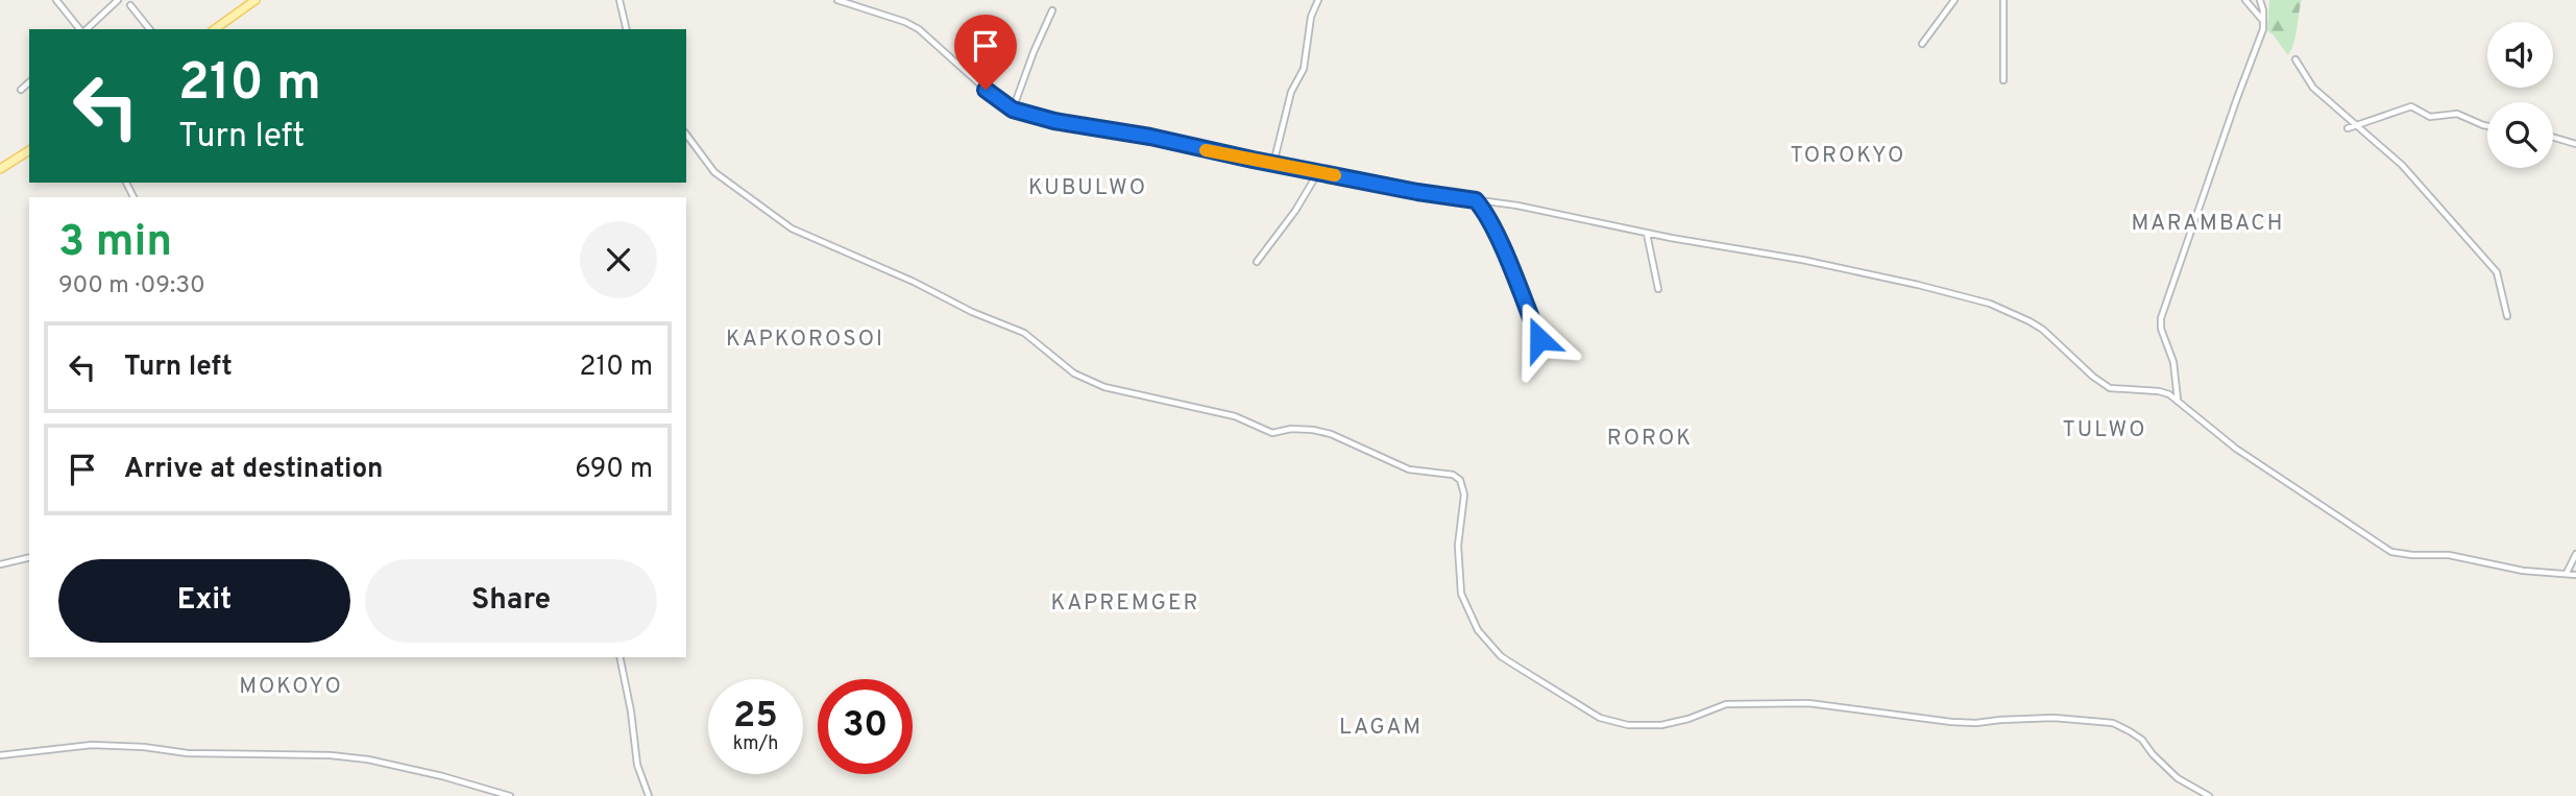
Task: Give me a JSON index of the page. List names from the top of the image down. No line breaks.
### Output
{"districts":["TOROKYO","KUBULWO","MARAMBACH","KAPKOROSOI","TULWO","ROROK","KAPREMGER","MOKOYO","LAGAM"],"page":{"turn":["210 m","Turn left"],"heading":["3 min","900 m · 09:30"],"list":[{"name":"Turn left","value":"210 m"},{"name":"Arrive at destination","value":"690 m"}],"buttons":["Exit","Share"],"speed":"25 km/h","limit":"30"}}
